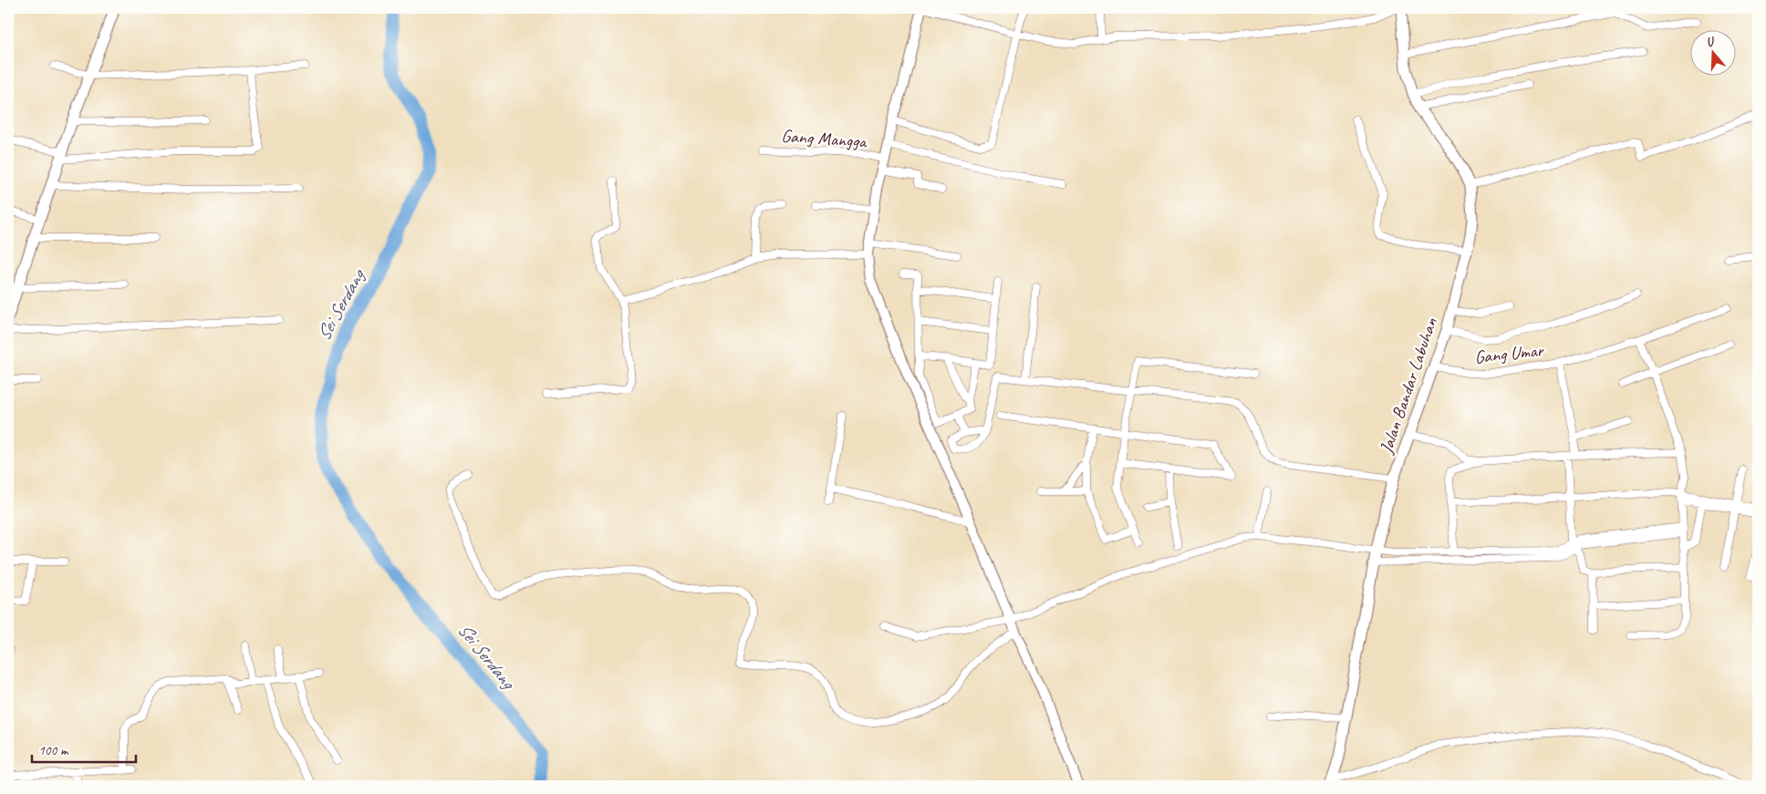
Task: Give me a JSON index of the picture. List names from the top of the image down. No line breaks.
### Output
{"streets":{"main road":["Jalan Bandar Labuhan"],"street":["Gang Mangga","Gang Umar"]},"crossings":[["Gang Umar","Jalan Bandar Labuhan"]],"water":["Sei Serdang"],"scale_bar":"100 m","north":"top"}
